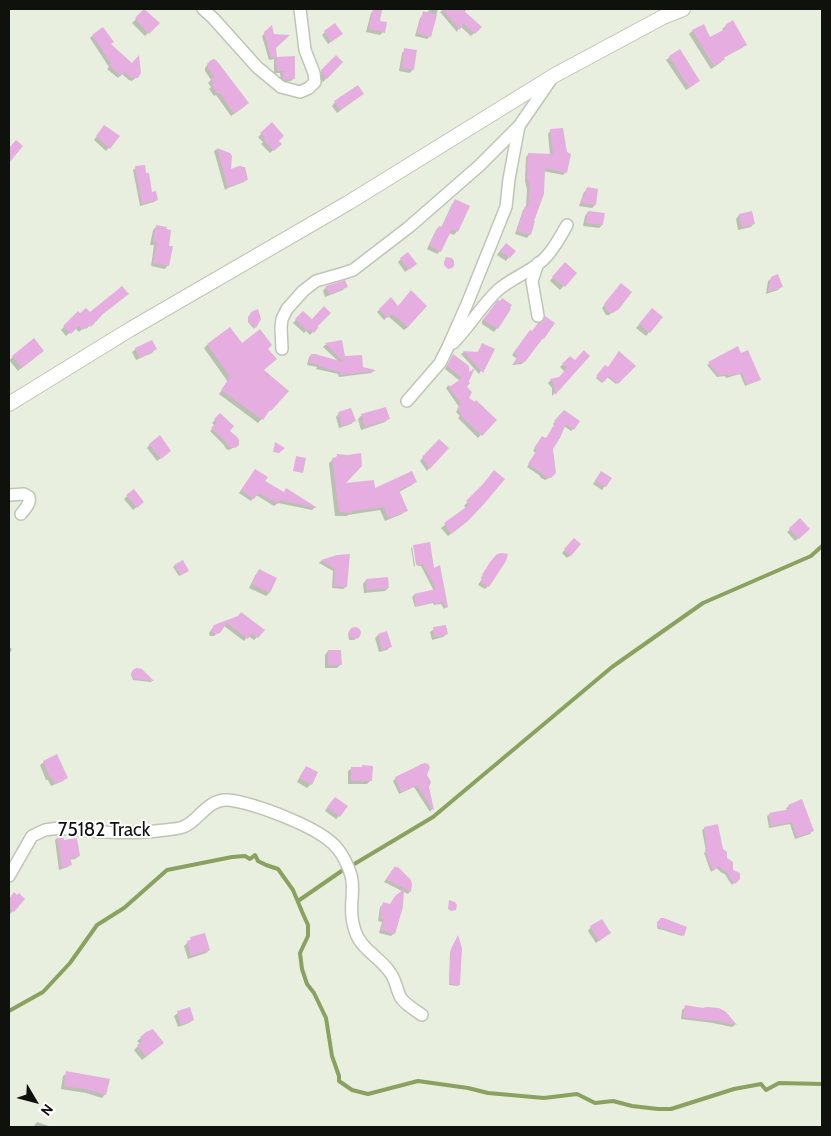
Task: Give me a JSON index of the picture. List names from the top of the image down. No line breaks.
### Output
{"streets":{"street":["75182 Track"]},"north":"bottom right"}
